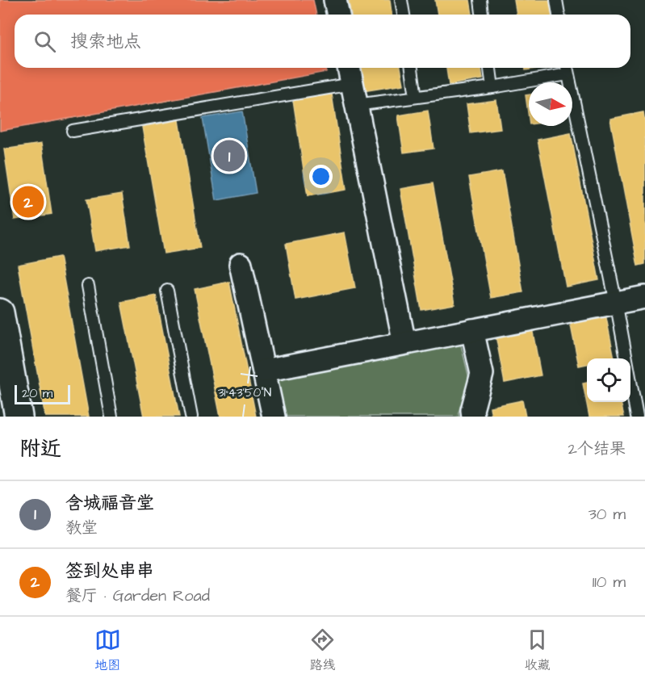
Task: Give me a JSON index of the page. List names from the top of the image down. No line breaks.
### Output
{"scale_bar":"20 m","north":"right","page":{"search":"搜索地点","pins":["1","2"],"scale":"20 m","heading":["附近","2个结果"],"list":[{"mark":"1","name":"含城福音堂","note":"教堂","value":"30 m"},{"mark":"2","name":"签到处串串","note":"餐厅 · Garden Road","value":"110 m"}],"nav":["地图","路线","收藏"]},"coordinates":["31°43'50\"N"]}
